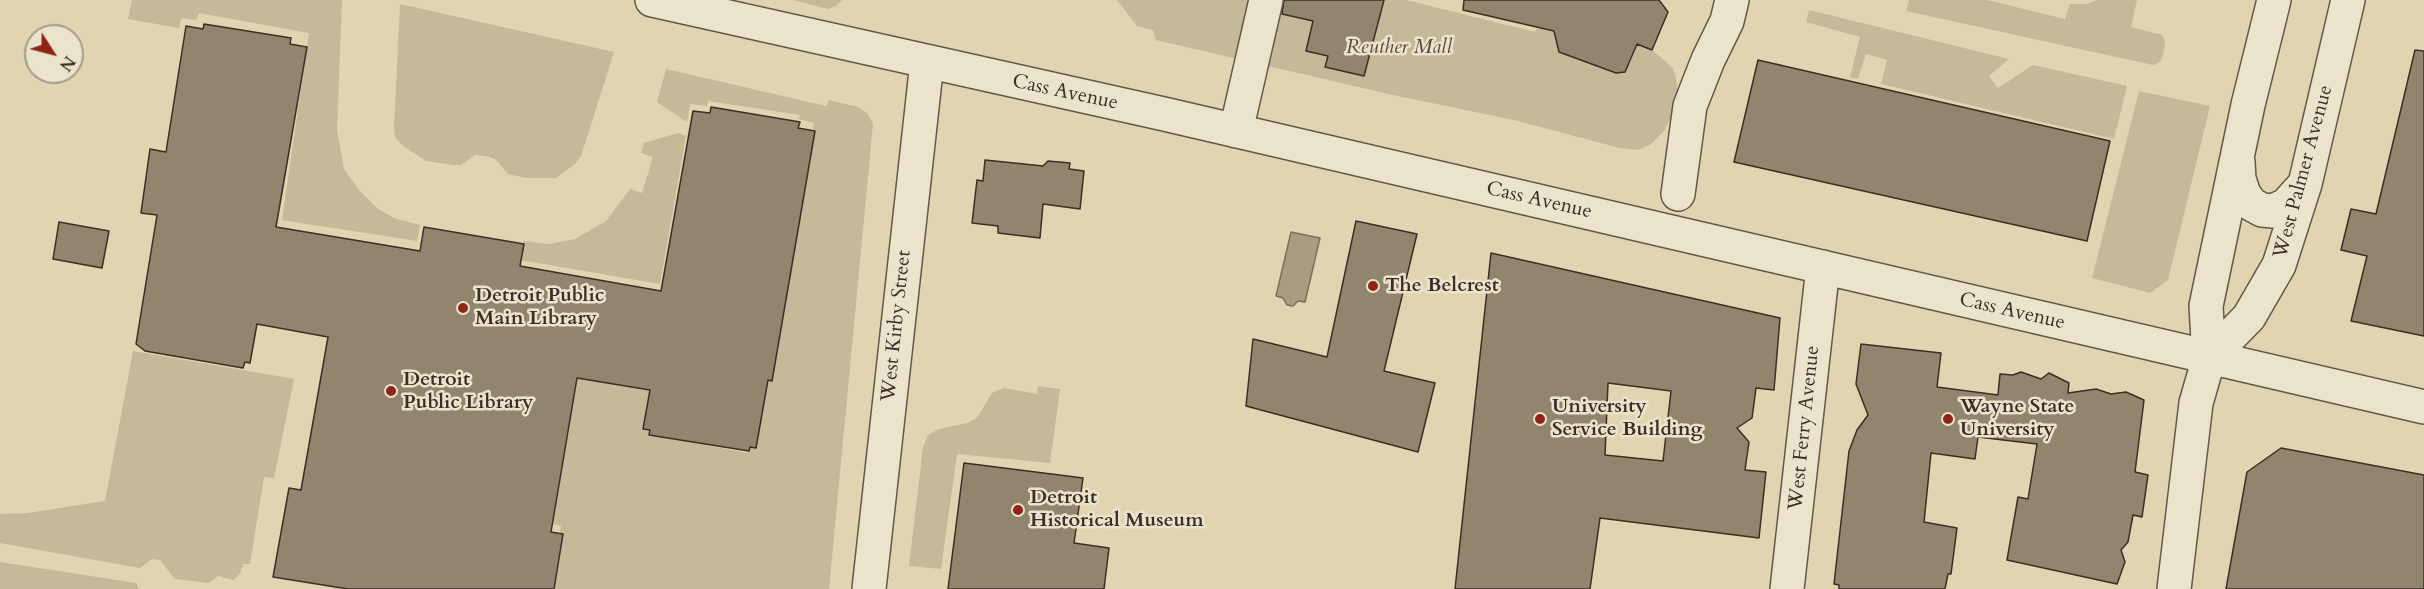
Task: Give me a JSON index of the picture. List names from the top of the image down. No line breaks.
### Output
{"streets":{"street":["Cass Avenue","West Palmer Avenue","West Kirby Street","West Ferry Avenue"]},"crossings":[["Cass Avenue","West Palmer Avenue"],["Cass Avenue","West Kirby Street"],["Cass Avenue","West Ferry Avenue"]],"parks":["Reuther Mall"],"places":["The Belcrest","Detroit Public Main Library","Detroit Public Library","University Service Building","Wayne State University","Detroit Historical Museum"],"north":"bottom right"}
